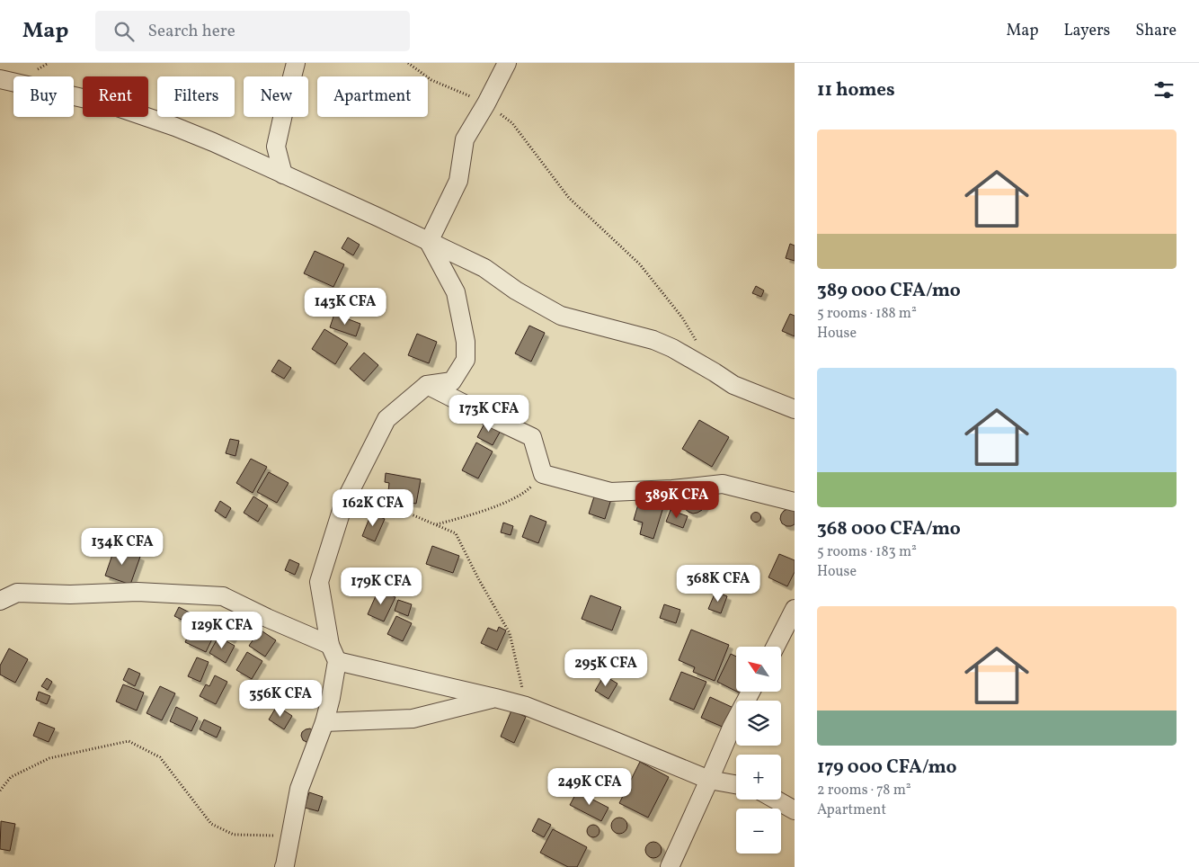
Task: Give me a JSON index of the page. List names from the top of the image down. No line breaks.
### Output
{"north":"top left","page":{"header":"Map","search":"Search here","nav":["Map","Layers","Share"],"heading":"11 homes","chip":["Buy","Rent","Filters","New","Apartment"],"list":[{"name":"389 000 CFA/mo","note":"5 rooms · 188 m² · House"},{"name":"368 000 CFA/mo","note":"5 rooms · 183 m² · House"},{"name":"179 000 CFA/mo","note":"2 rooms · 78 m² · Apartment"}],"price":["143K CFA","173K CFA","389K CFA","162K CFA","134K CFA","368K CFA","179K CFA","129K CFA","295K CFA","356K CFA","249K CFA"],"map_buttons":["+","−"]}}
